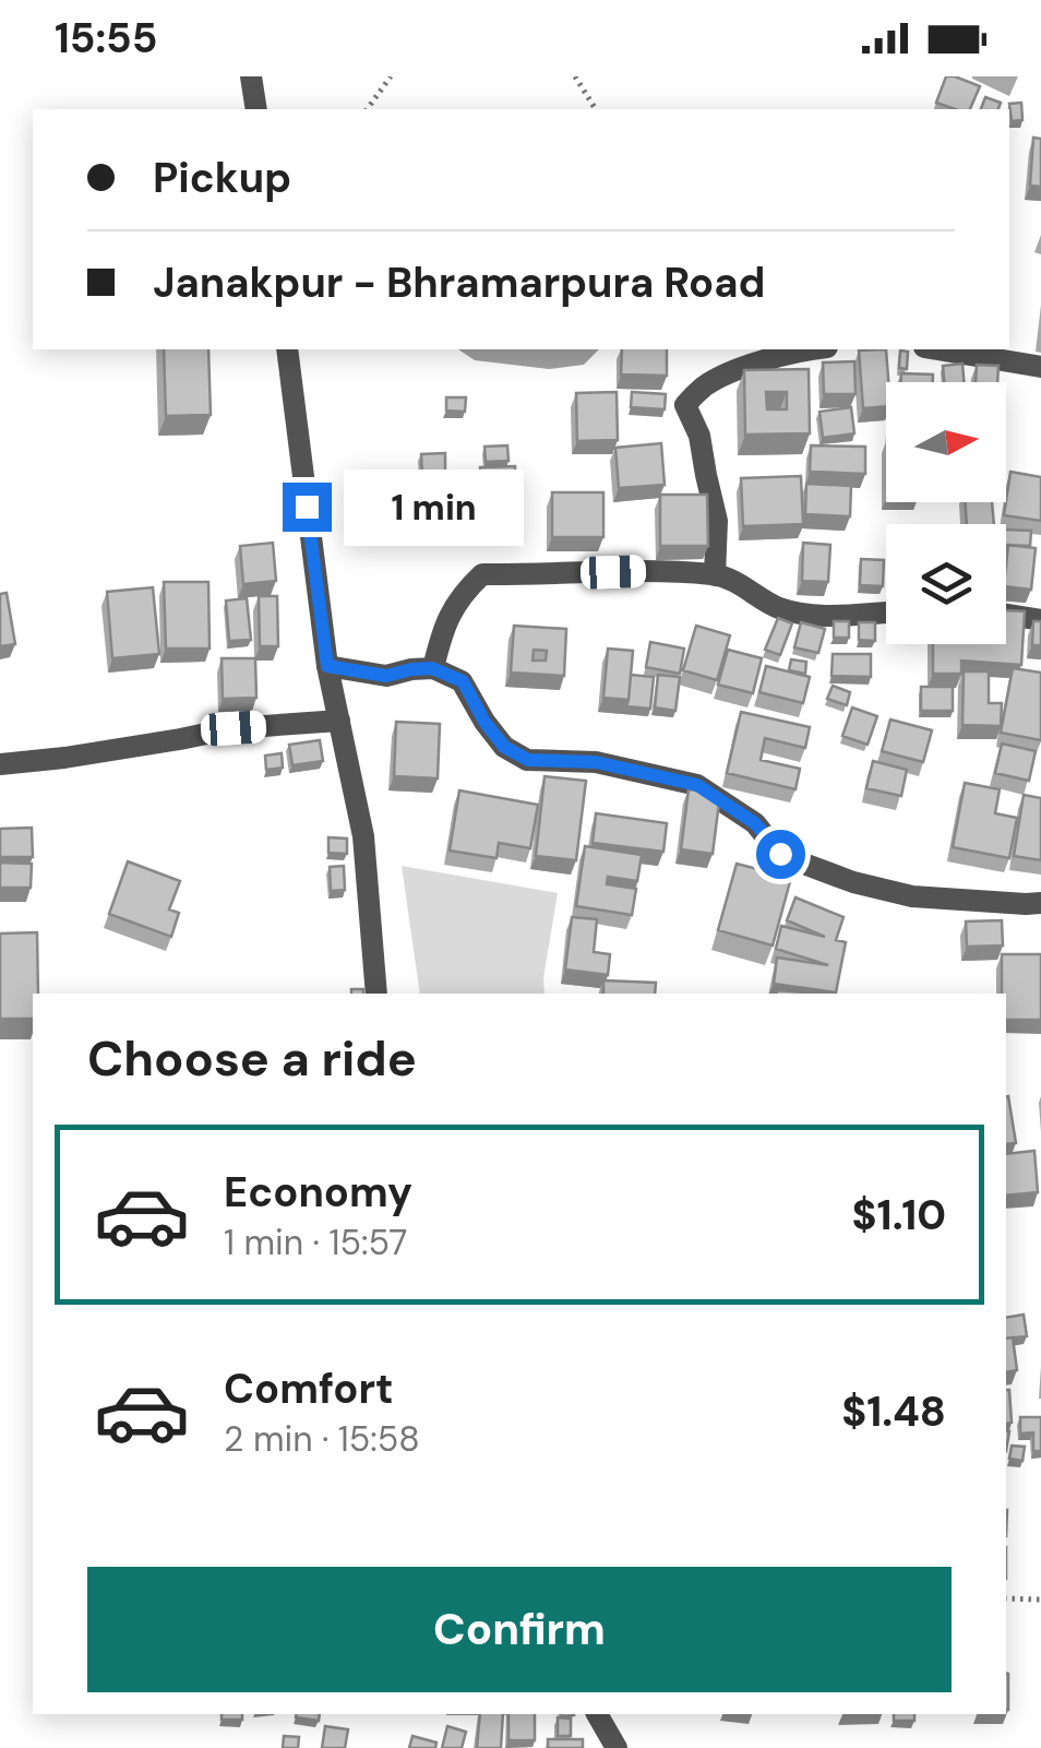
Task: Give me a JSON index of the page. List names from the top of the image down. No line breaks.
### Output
{"north":"right","page":{"status":"15:55","banner":["Pickup","Janakpur - Bhramarpura Road"],"bubble":"1 min","heading":"Choose a ride","list":[{"name":"Economy","note":"1 min · 15:57","value":"$1.10"},{"name":"Comfort","note":"2 min · 15:58","value":"$1.48"}],"buttons":"Confirm"}}
